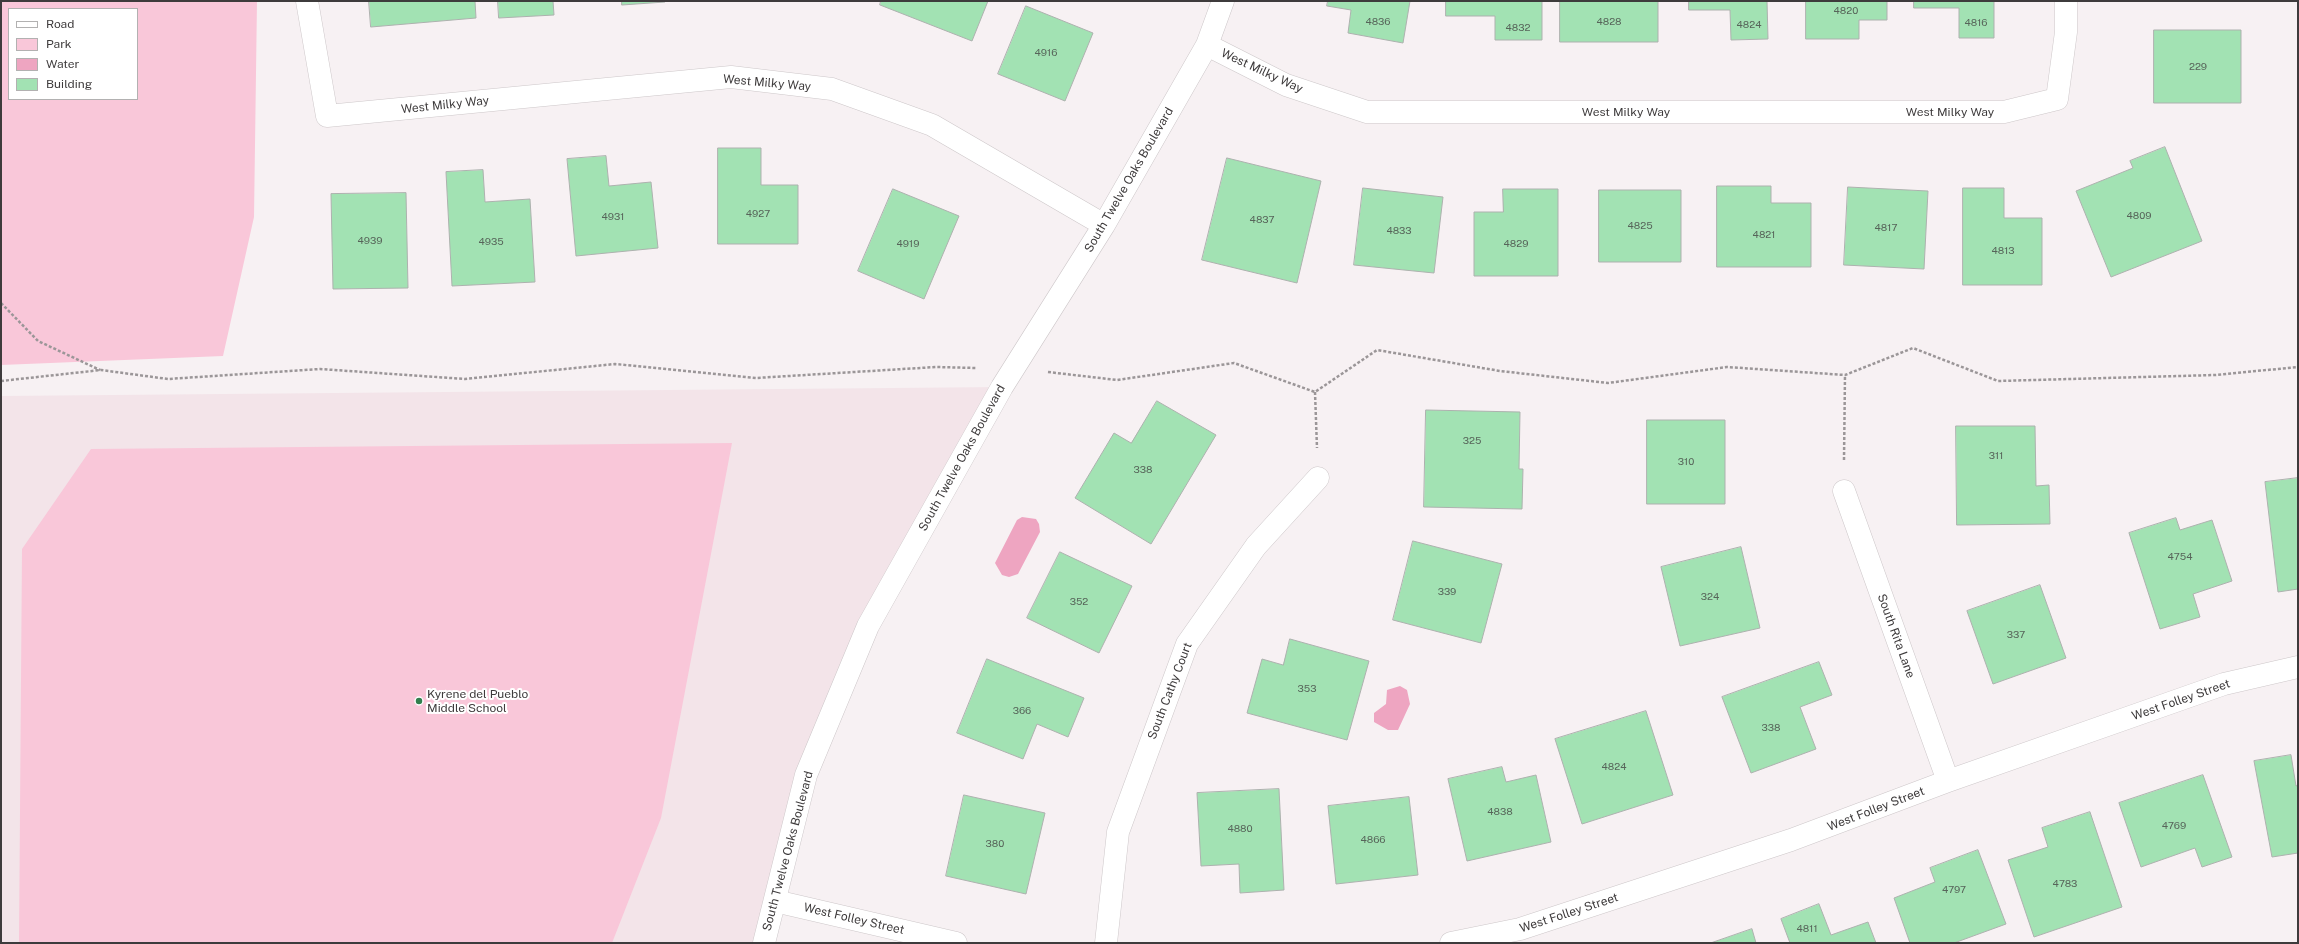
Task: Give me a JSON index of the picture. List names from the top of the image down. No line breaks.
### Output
{"streets":{"street":["West Milky Way","South Twelve Oaks Boulevard","South Rita Lane","South Cathy Court","West Folley Street"]},"crossings":[["West Milky Way","South Twelve Oaks Boulevard"],["South Twelve Oaks Boulevard","West Folley Street"],["South Rita Lane","West Folley Street"]],"places":["Kyrene del Pueblo Middle School"],"house_numbers":["4820","4836","4828","4816","4824","4832","4916","229","4927","4809","4931","4837","4825","4817","4833","4821","4939","4935","4919","4829","4813","325","311","310","338","4754","339","324","352","337","353","366","338","4824","4838","4769","4880","4866","380","4783","4797","4811"],"legend":["Road","Park","Water","Building"]}
